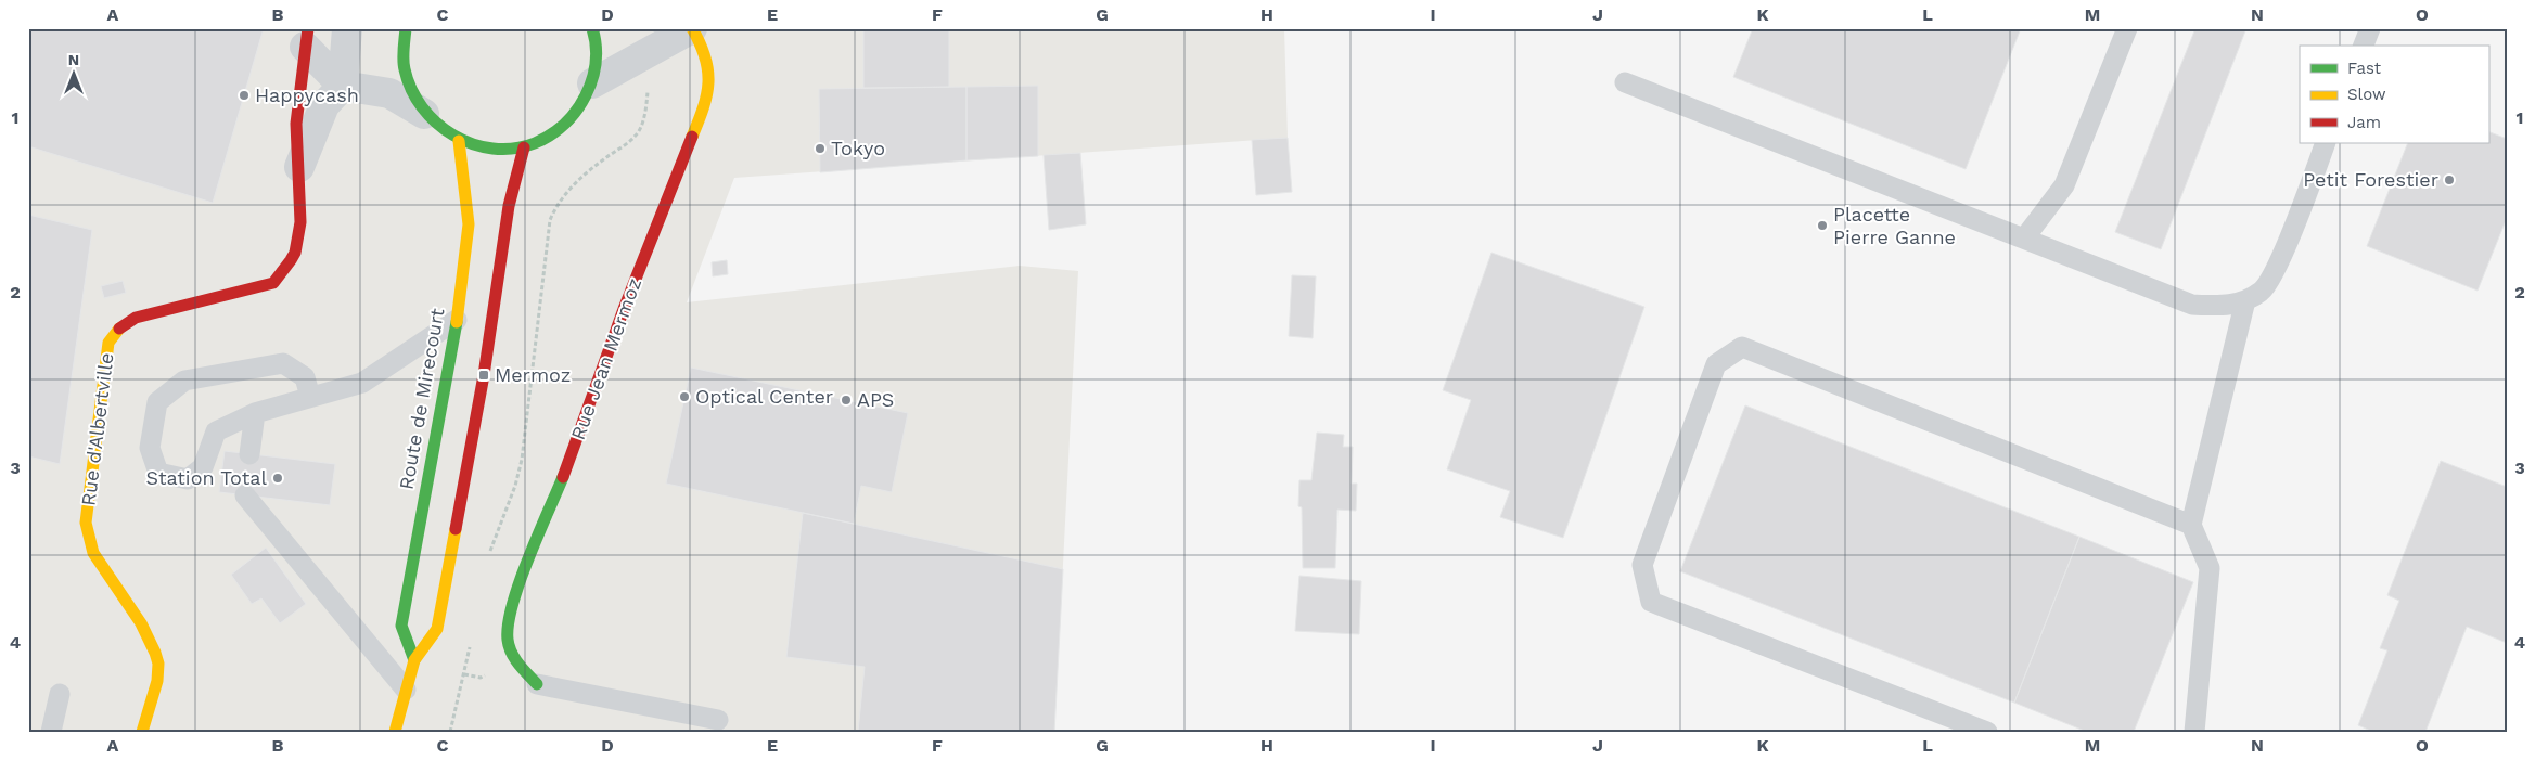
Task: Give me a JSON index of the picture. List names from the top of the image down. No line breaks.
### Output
{"streets":{"street":["Rue Jean Mermoz","Route de Mirecourt","Rue d'Albertville"]},"places":{"other":["Happycash","Tokyo","Petit Forestier","Placette Pierre Ganne","Optical Center","APS","Station Total"],"transit":["Mermoz"]},"legend":["Fast","Slow","Jam"],"north":"top","grid":{"columns":["A","B","C","D","E","F","G","H","I","J","K","L","M","N","O"],"rows":["1","2","3","4"]}}
